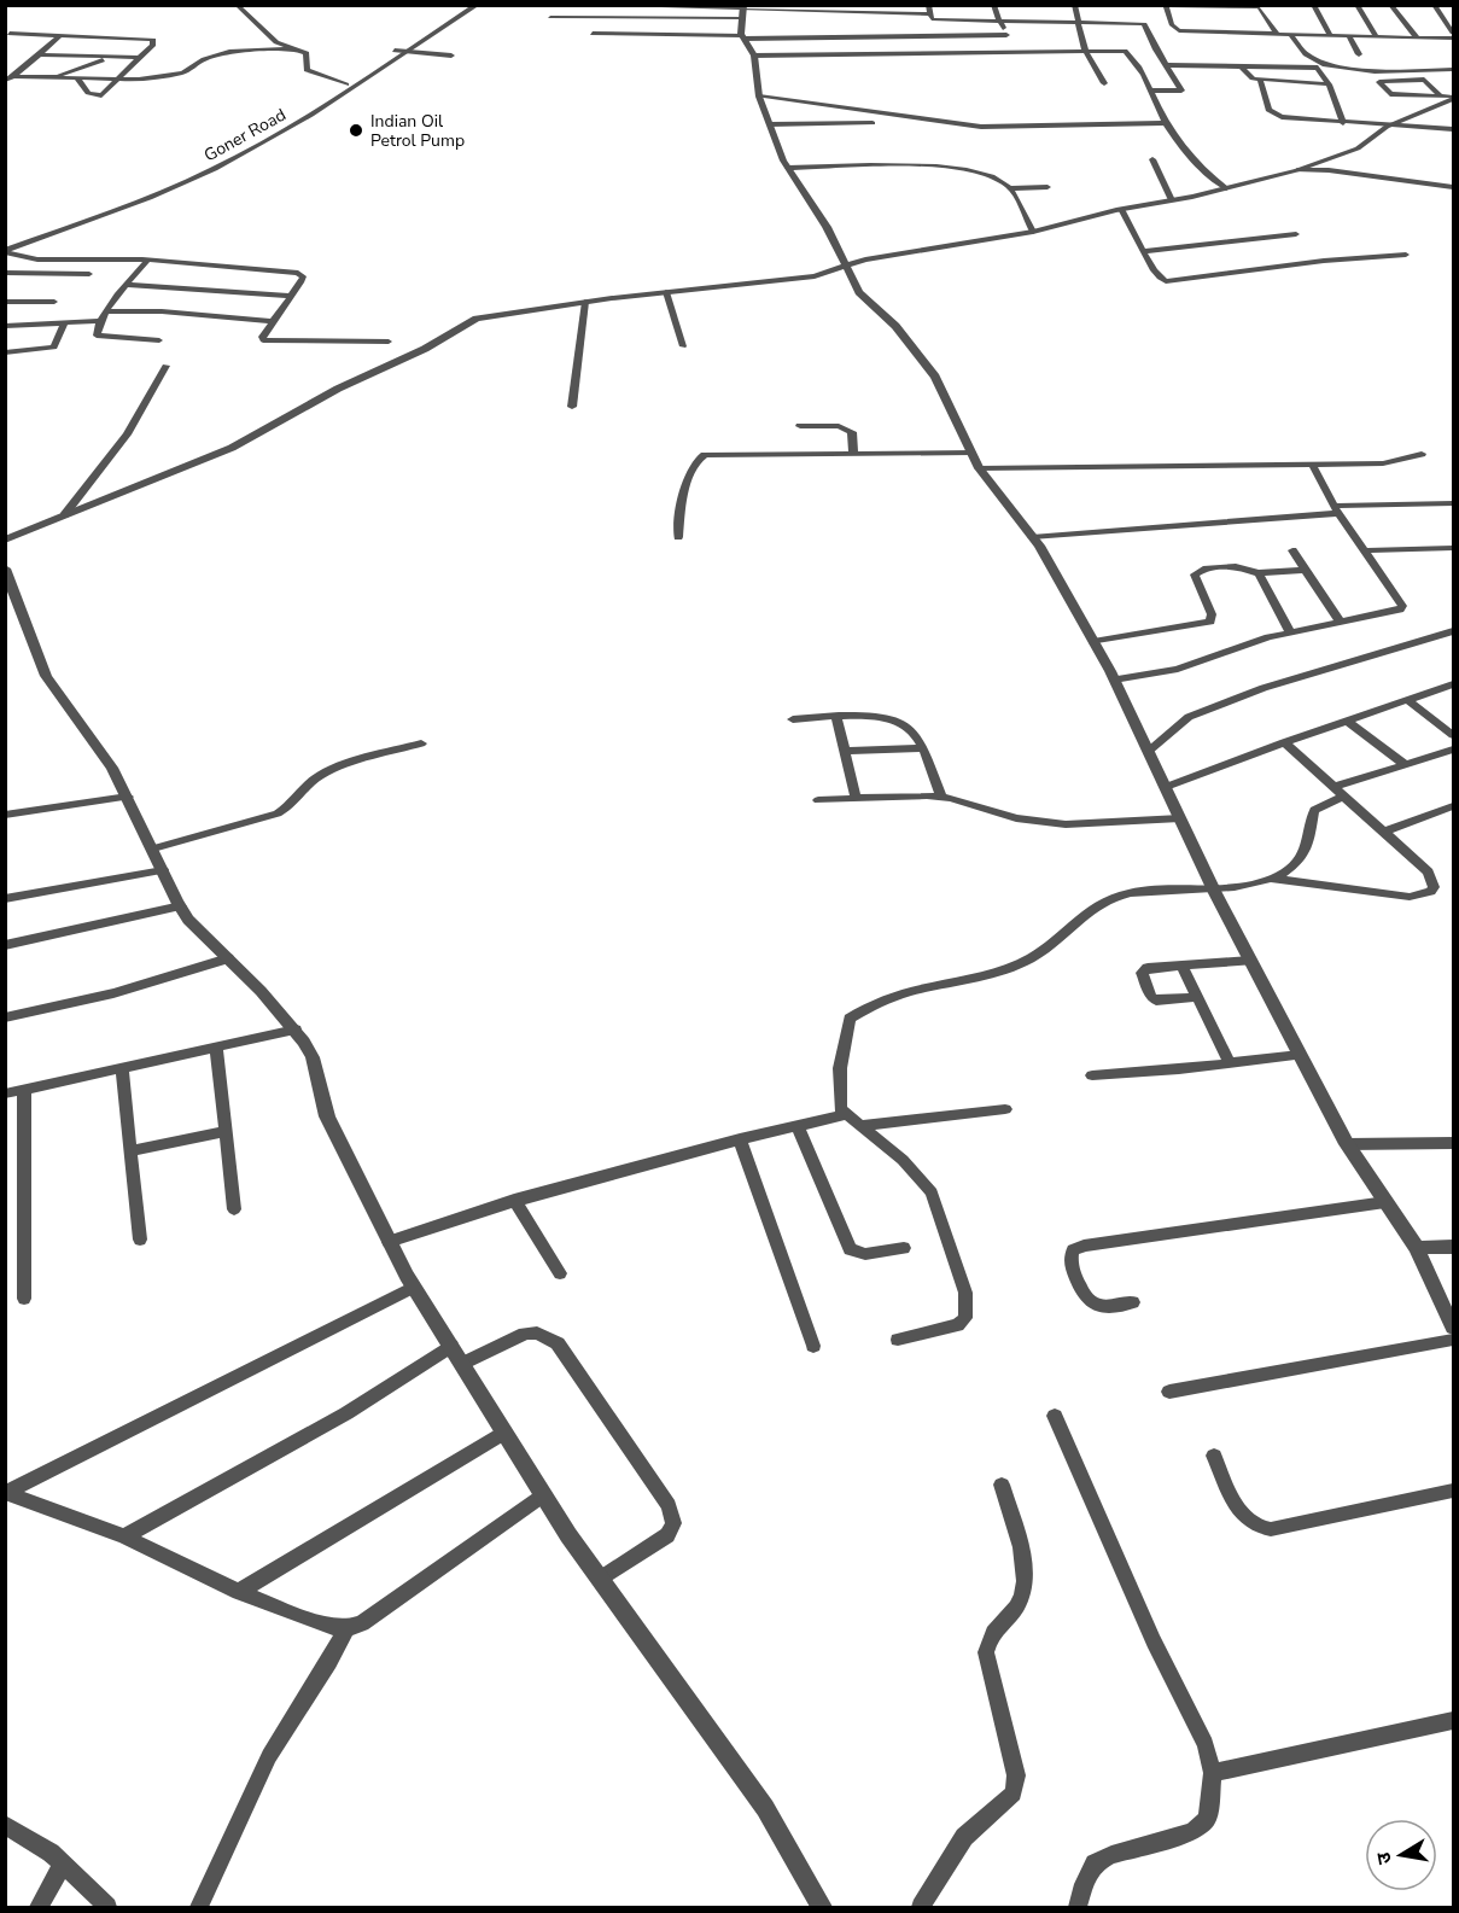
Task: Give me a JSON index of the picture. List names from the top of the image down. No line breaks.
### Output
{"streets":{"street":["Goner Road"]},"places":["Indian Oil Petrol Pump"],"north":"left"}
